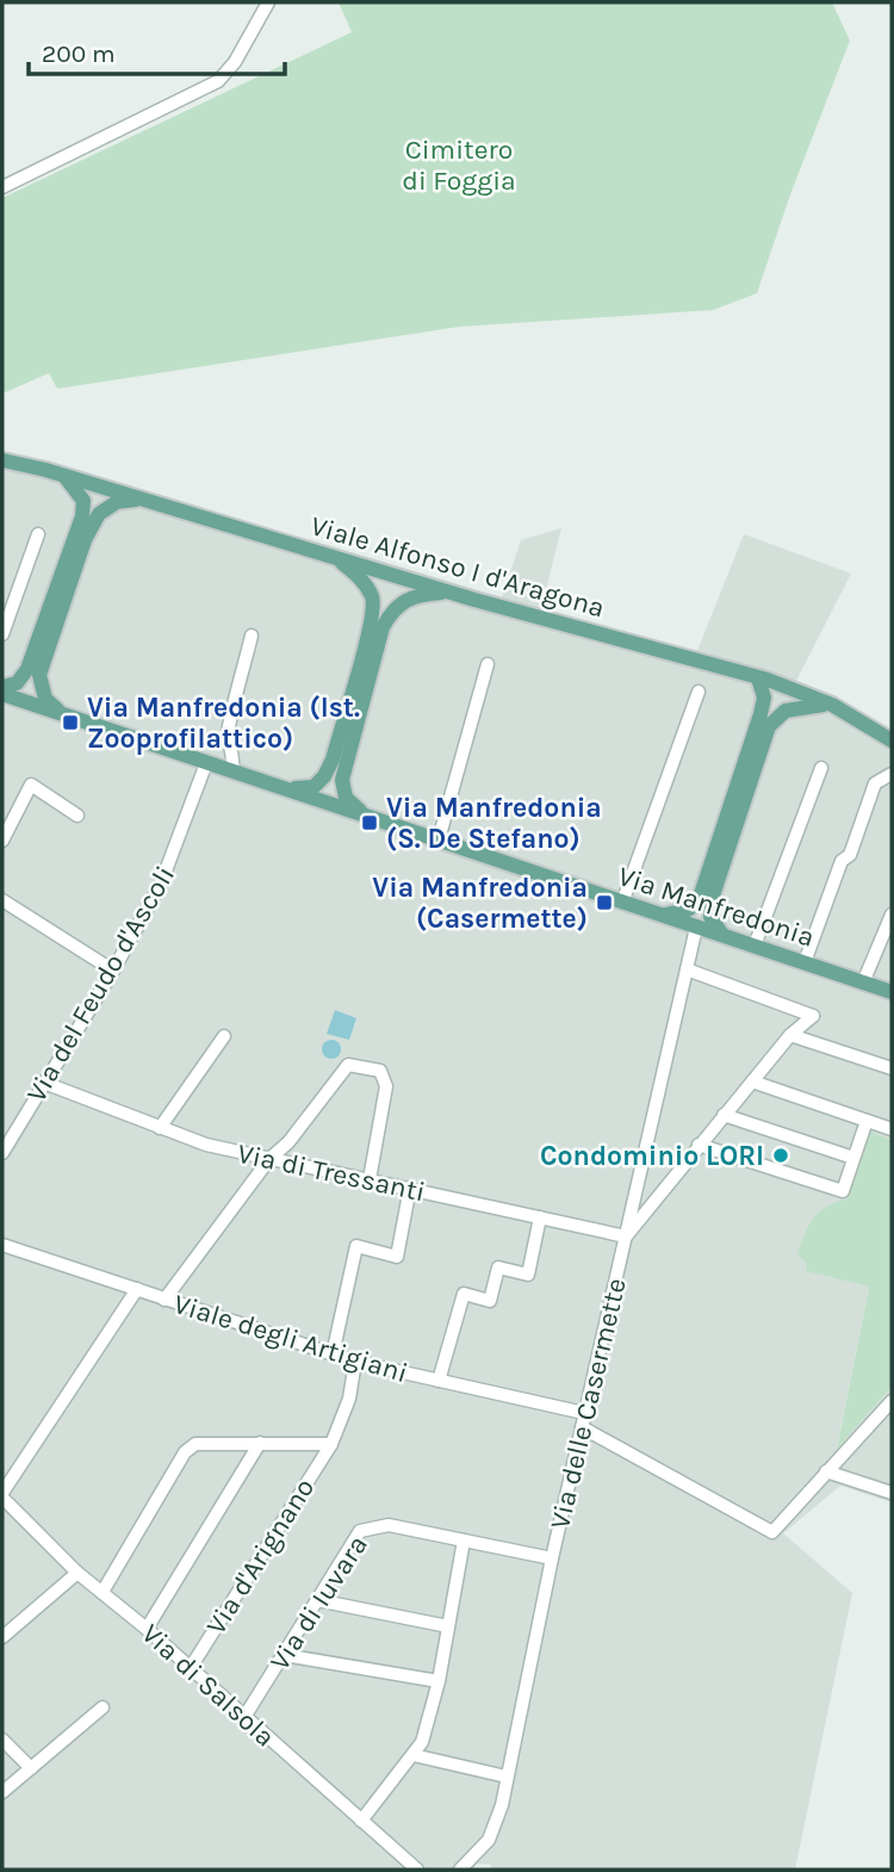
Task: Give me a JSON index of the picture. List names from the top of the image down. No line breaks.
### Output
{"streets":{"main road":["Viale Alfonso I d'Aragona","Via Manfredonia"],"street":["Via del Feudo d'Ascoli","Via di Tressanti","Viale degli Artigiani","Via delle Casermette","Via d'Arignano","Via di Iuvara","Via di Salsola"]},"crossings":[["Via Manfredonia","Via del Feudo d'Ascoli"],["Via Manfredonia","Via delle Casermette"],["Via del Feudo d'Ascoli","Via di Tressanti"],["Via di Tressanti","Via delle Casermette"],["Viale degli Artigiani","Via delle Casermette"],["Viale degli Artigiani","Via d'Arignano"],["Viale degli Artigiani","Via di Salsola"],["Via delle Casermette","Via di Iuvara"],["Via d'Arignano","Via di Salsola"],["Via di Iuvara","Via di Salsola"]],"parks":["Cimitero di Foggia"],"places":{"transit":["Via Manfredonia (Ist. Zooprofilattico)","Via Manfredonia (S. De Stefano)","Via Manfredonia (Casermette)"],"other":["Condominio LORI"]},"scale_bar":"200 m"}
